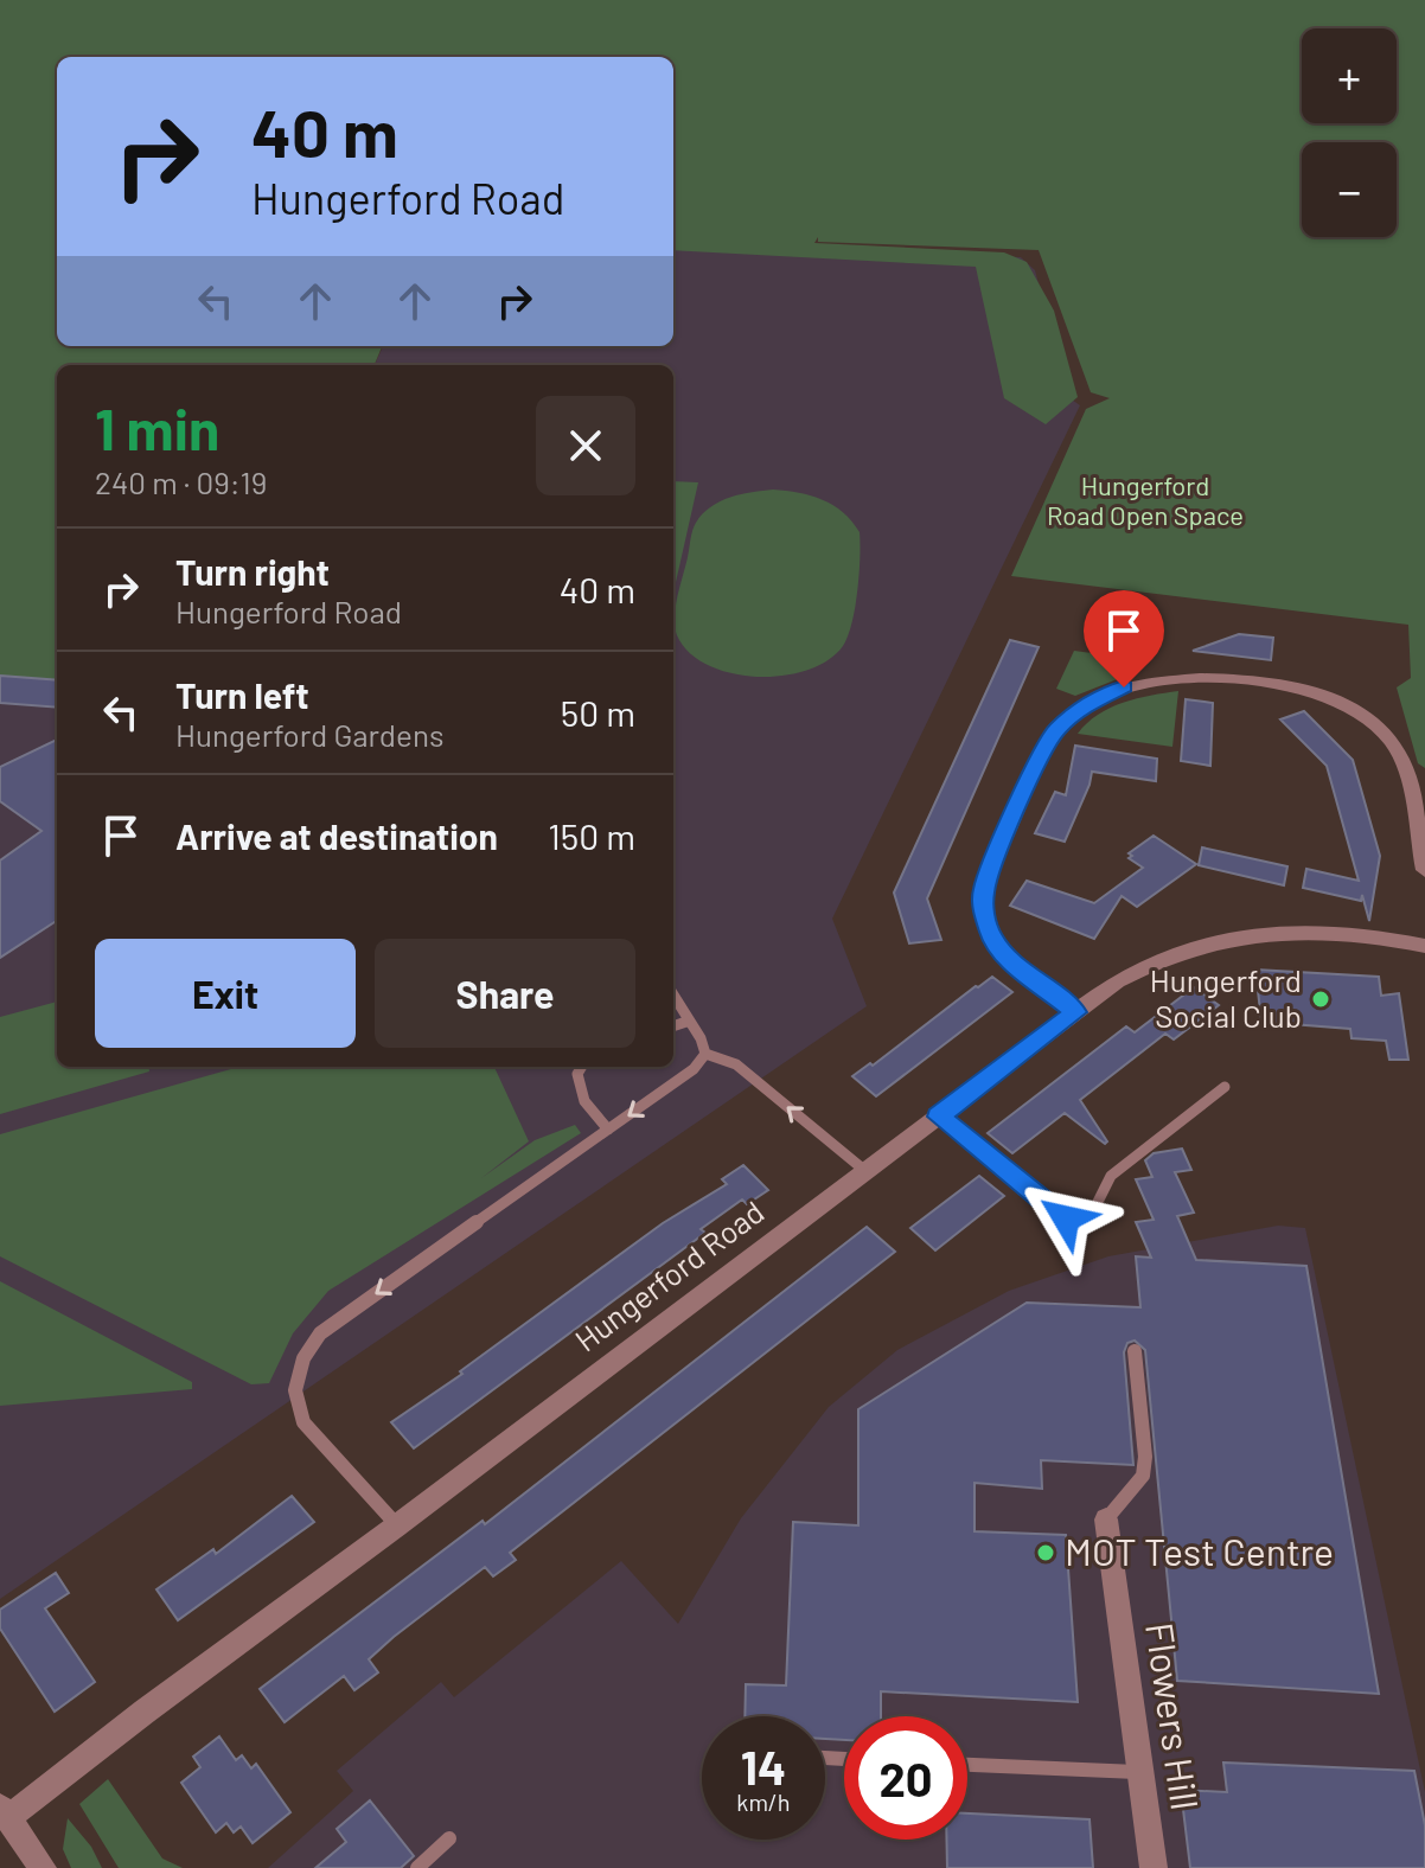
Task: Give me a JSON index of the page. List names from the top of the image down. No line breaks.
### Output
{"streets":{"street":["Hungerford Road","Flowers Hill"]},"parks":["Hungerford Road Open Space"],"places":["Hungerford Social Club","MOT Test Centre"],"page":{"map_buttons":["+","−"],"turn":["40 m","Hungerford Road"],"heading":["1 min","240 m · 09:19"],"list":[{"name":"Turn right","note":"Hungerford Road","value":"40 m"},{"name":"Turn left","note":"Hungerford Gardens","value":"50 m"},{"name":"Arrive at destination","value":"150 m"}],"buttons":["Exit","Share"],"speed":"14 km/h","limit":"20"}}
